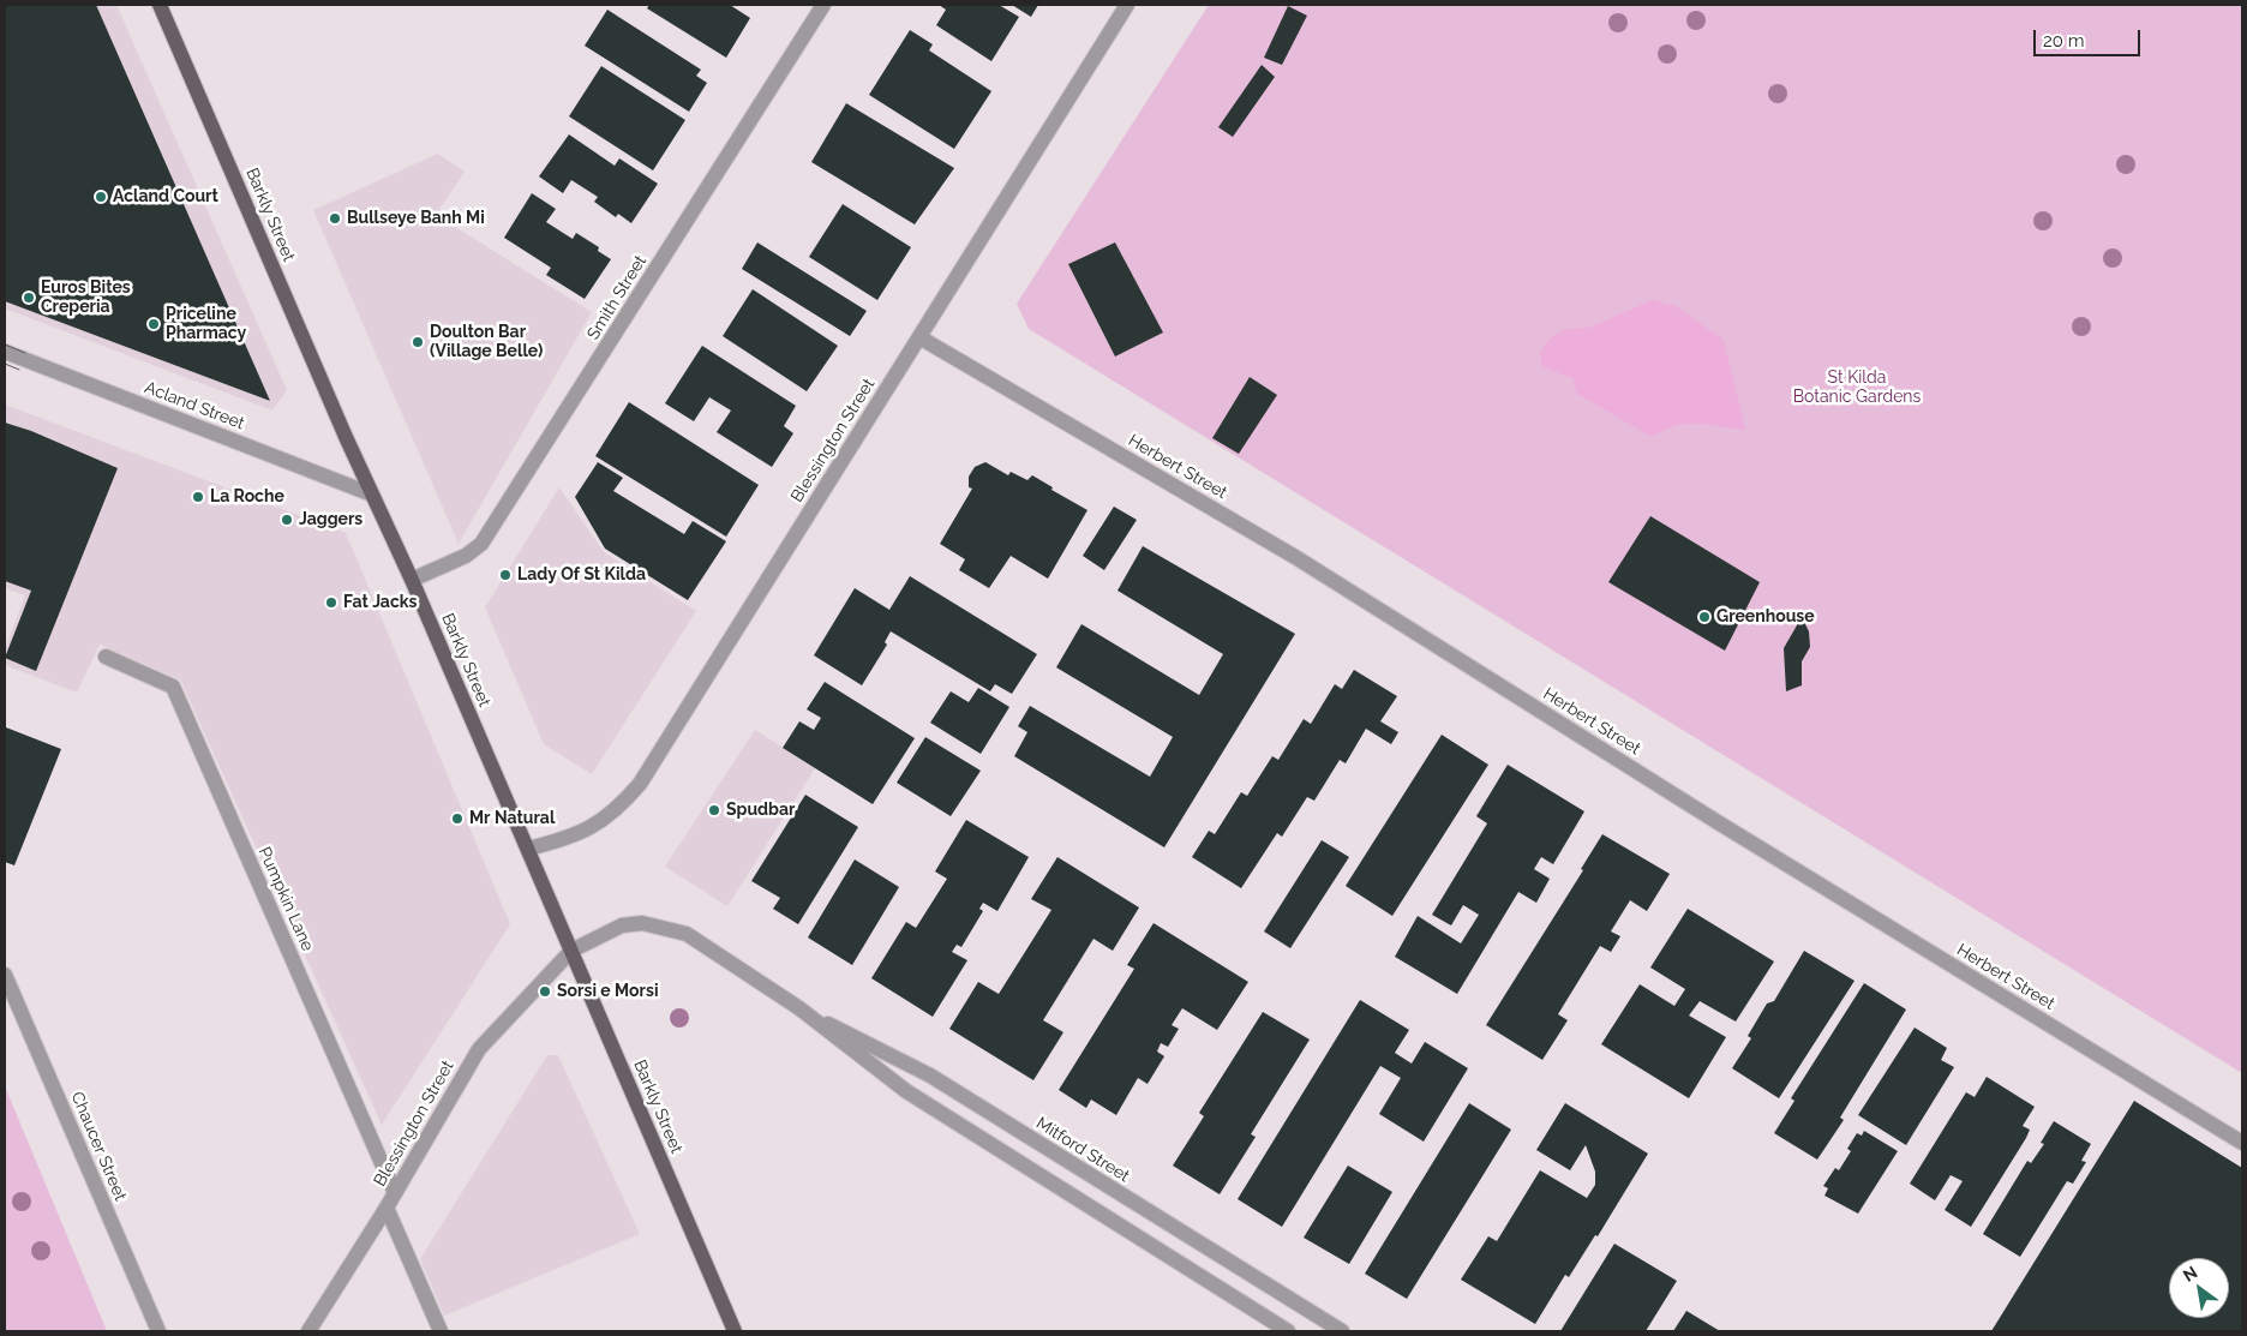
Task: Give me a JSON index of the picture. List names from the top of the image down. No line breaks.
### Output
{"streets":{"main road":["Barkly Street"],"street":["Smith Street","Acland Street","Blessington Street","Herbert Street","Pumpkin Lane","Chaucer Street","Mitford Street"]},"crossings":[["Barkly Street","Smith Street"],["Barkly Street","Acland Street"],["Barkly Street","Blessington Street"],["Barkly Street","Mitford Street"],["Blessington Street","Herbert Street"],["Blessington Street","Pumpkin Lane"],["Blessington Street","Mitford Street"]],"parks":["St Kilda Botanic Gardens"],"places":["Acland Court","Bullseye Banh Mi","Euros Bites Creperia","Priceline Pharmacy","Doulton Bar (Village Belle)","La Roche","Jaggers","Lady Of St Kilda","Fat Jacks","Greenhouse","Spudbar","Mr Natural","Sorsi e Morsi"],"scale_bar":"20 m","north":"top left"}
